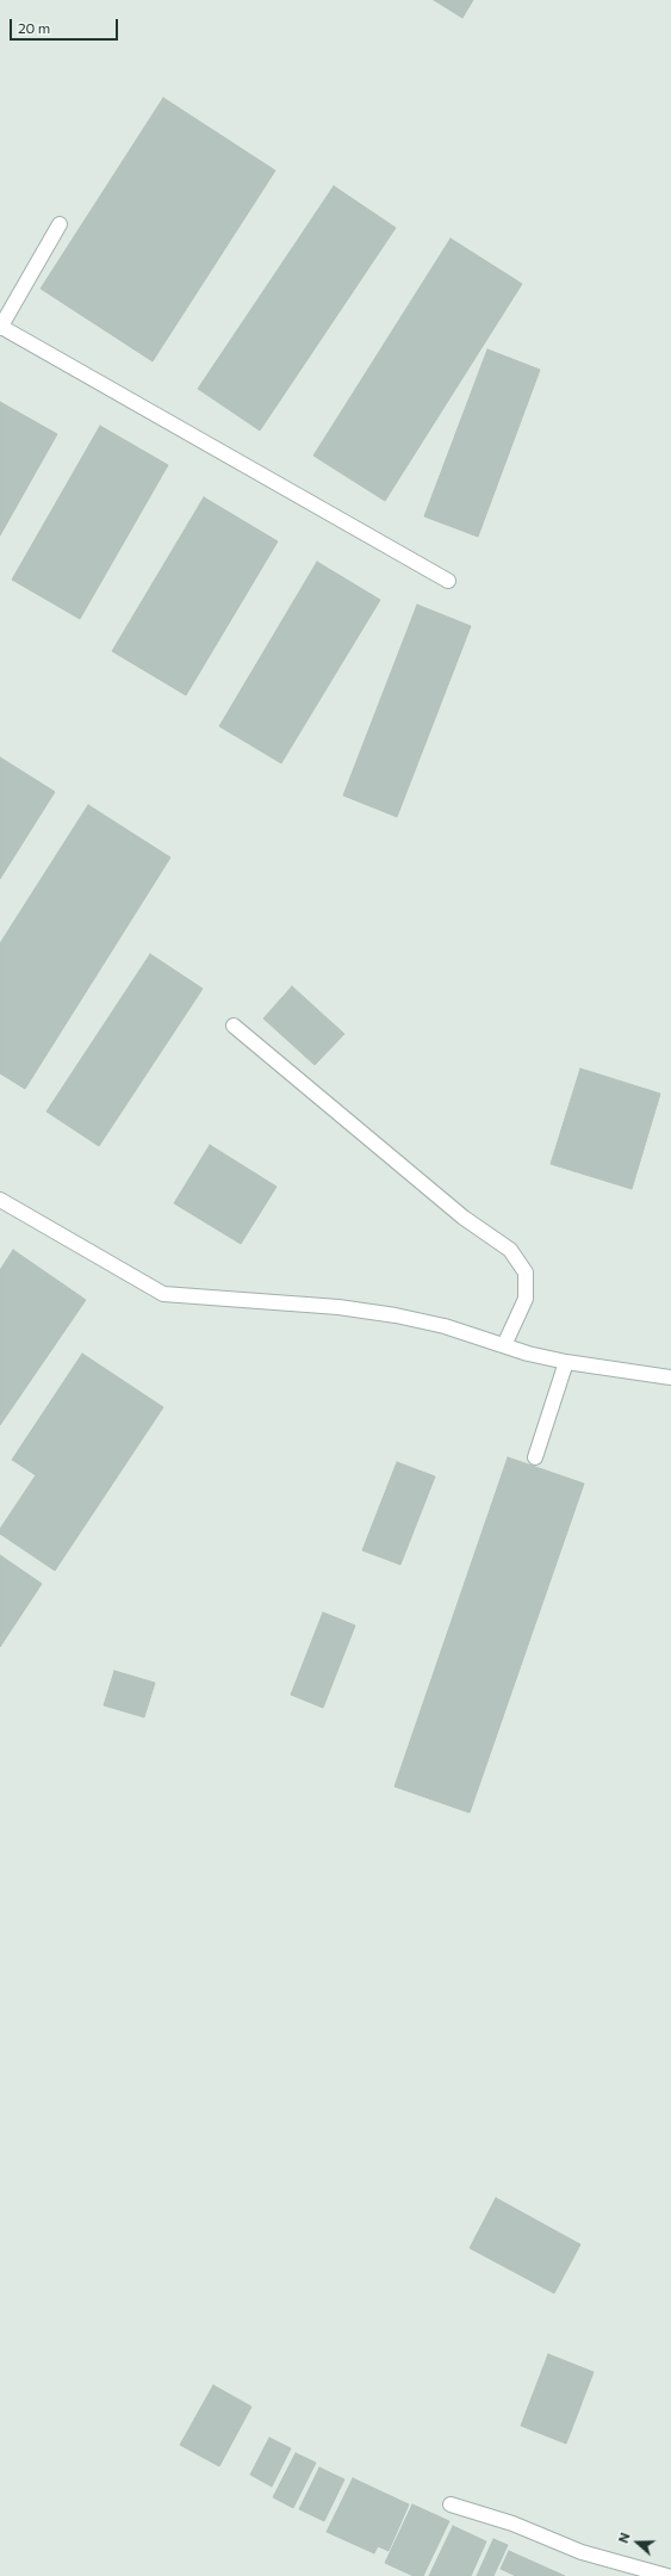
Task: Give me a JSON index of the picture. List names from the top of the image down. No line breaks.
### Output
{"scale_bar":"20 m","north":"left"}
